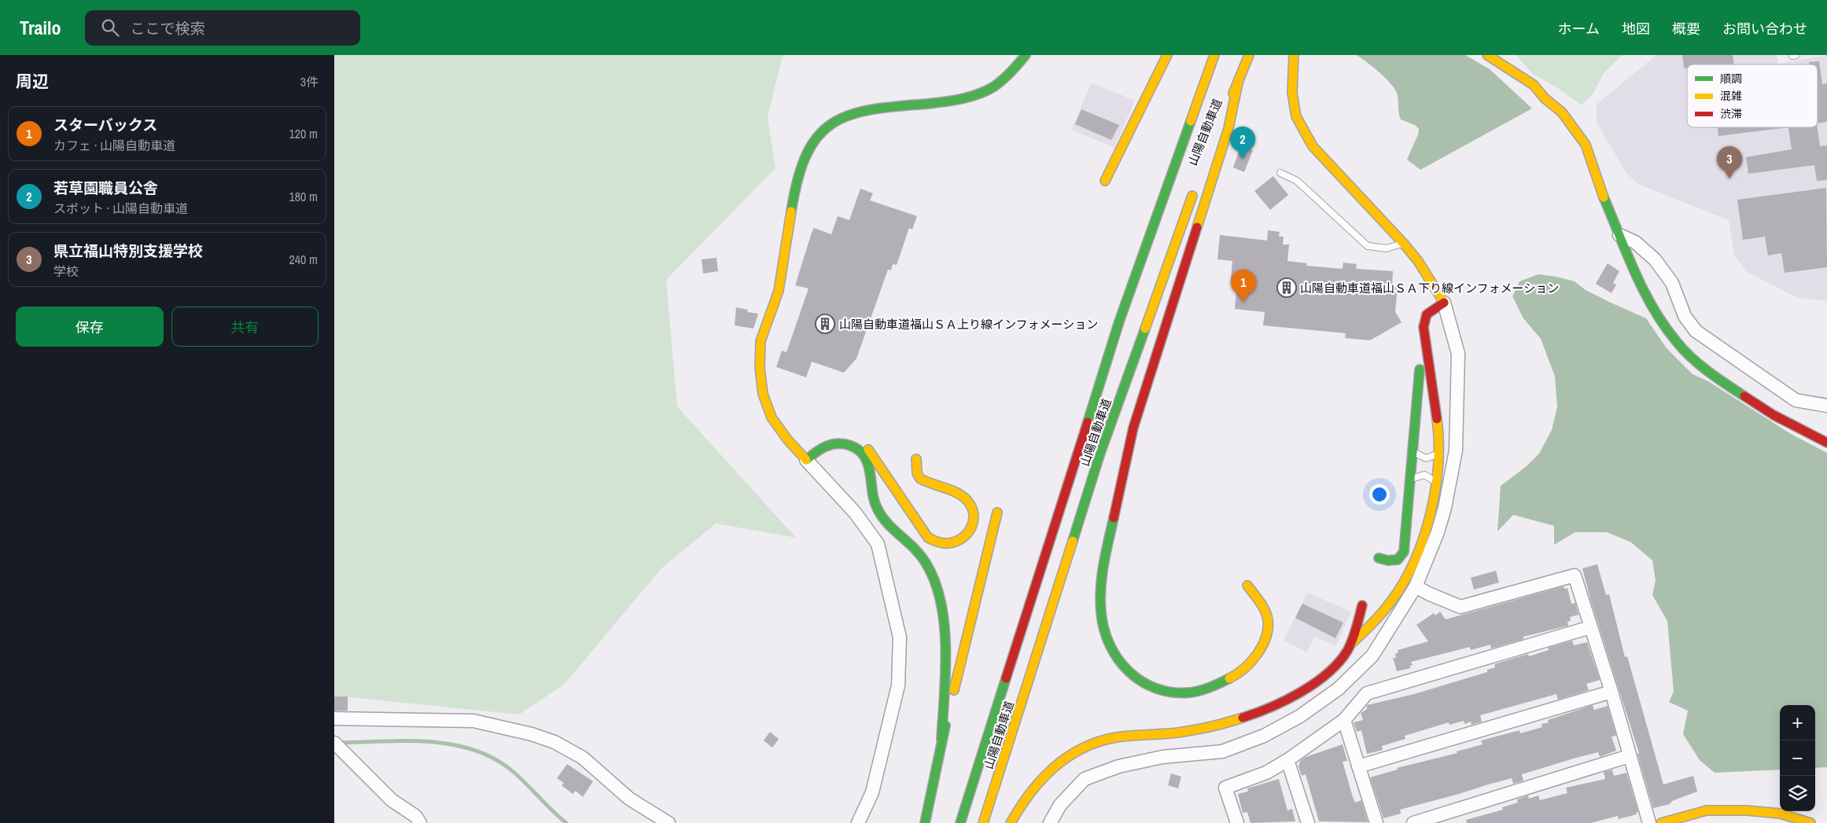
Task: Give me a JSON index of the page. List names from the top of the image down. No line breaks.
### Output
{"streets":{"main road":["山陽自動車道"]},"places":{"building":["山陽自動車道福山ＳＡ下り線インフォメーション","山陽自動車道福山ＳＡ上り線インフォメーション"]},"legend":["順調","混雑","渋滞"],"page":{"header":"Trailo","search":"ここで検索","nav":["ホーム","地図","概要","お問い合わせ"],"heading":["周辺","3件"],"list":[{"mark":"1","name":"スターバックス","note":"カフェ · 山陽自動車道","value":"120 m"},{"mark":"2","name":"若草園職員公舎","note":"スポット · 山陽自動車道","value":"180 m"},{"mark":"3","name":"県立福山特別支援学校","note":"学校","value":"240 m"}],"pins":["2","3","1"],"buttons":["保存","共有"],"map_buttons":["+","−"]}}
